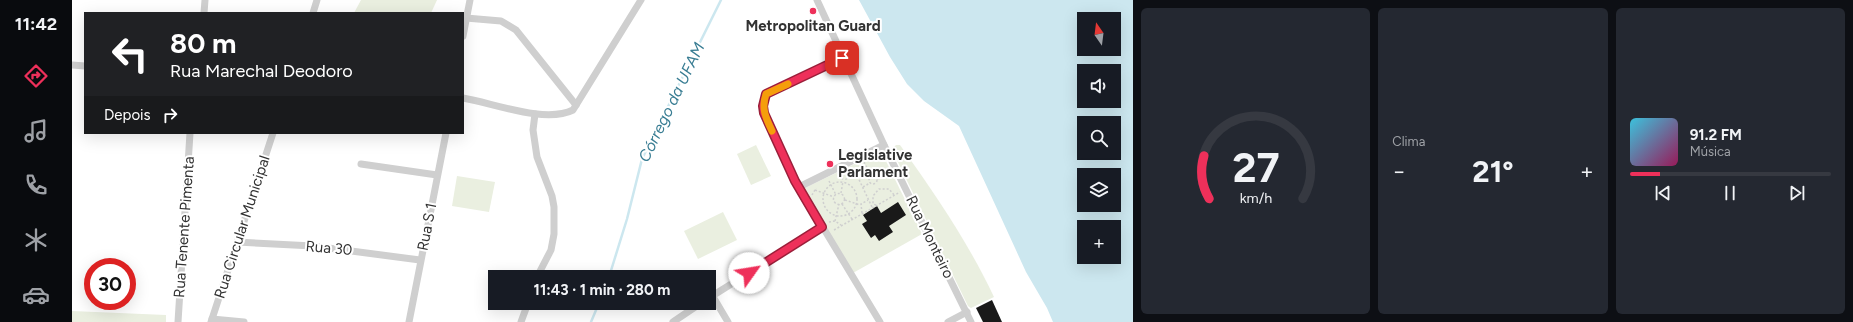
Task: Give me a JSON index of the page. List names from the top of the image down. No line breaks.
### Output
{"streets":{"street":["Rua Tenente Pimenta","Rua Circular Municipal","Rua S 1","Rua Monteiro","Rua 30"]},"crossings":[["Rua Circular Municipal","Rua 30"],["Rua S 1","Rua 30"]],"water":["Córrego da UFAM"],"places":["Metropolitan Guard","Legislative Parlament"],"north":"top","page":{"tabs":"11:42","tile":"Clima","map_buttons":"+","turn":["80 m","Rua Marechal Deodoro"],"then":"Depois","song":["91.2 FM","Música"],"heat":["−","21°","+"],"limit":"30","trip":"11:43 · 1 min · 280 m","gauge":["27","km/h"]}}
